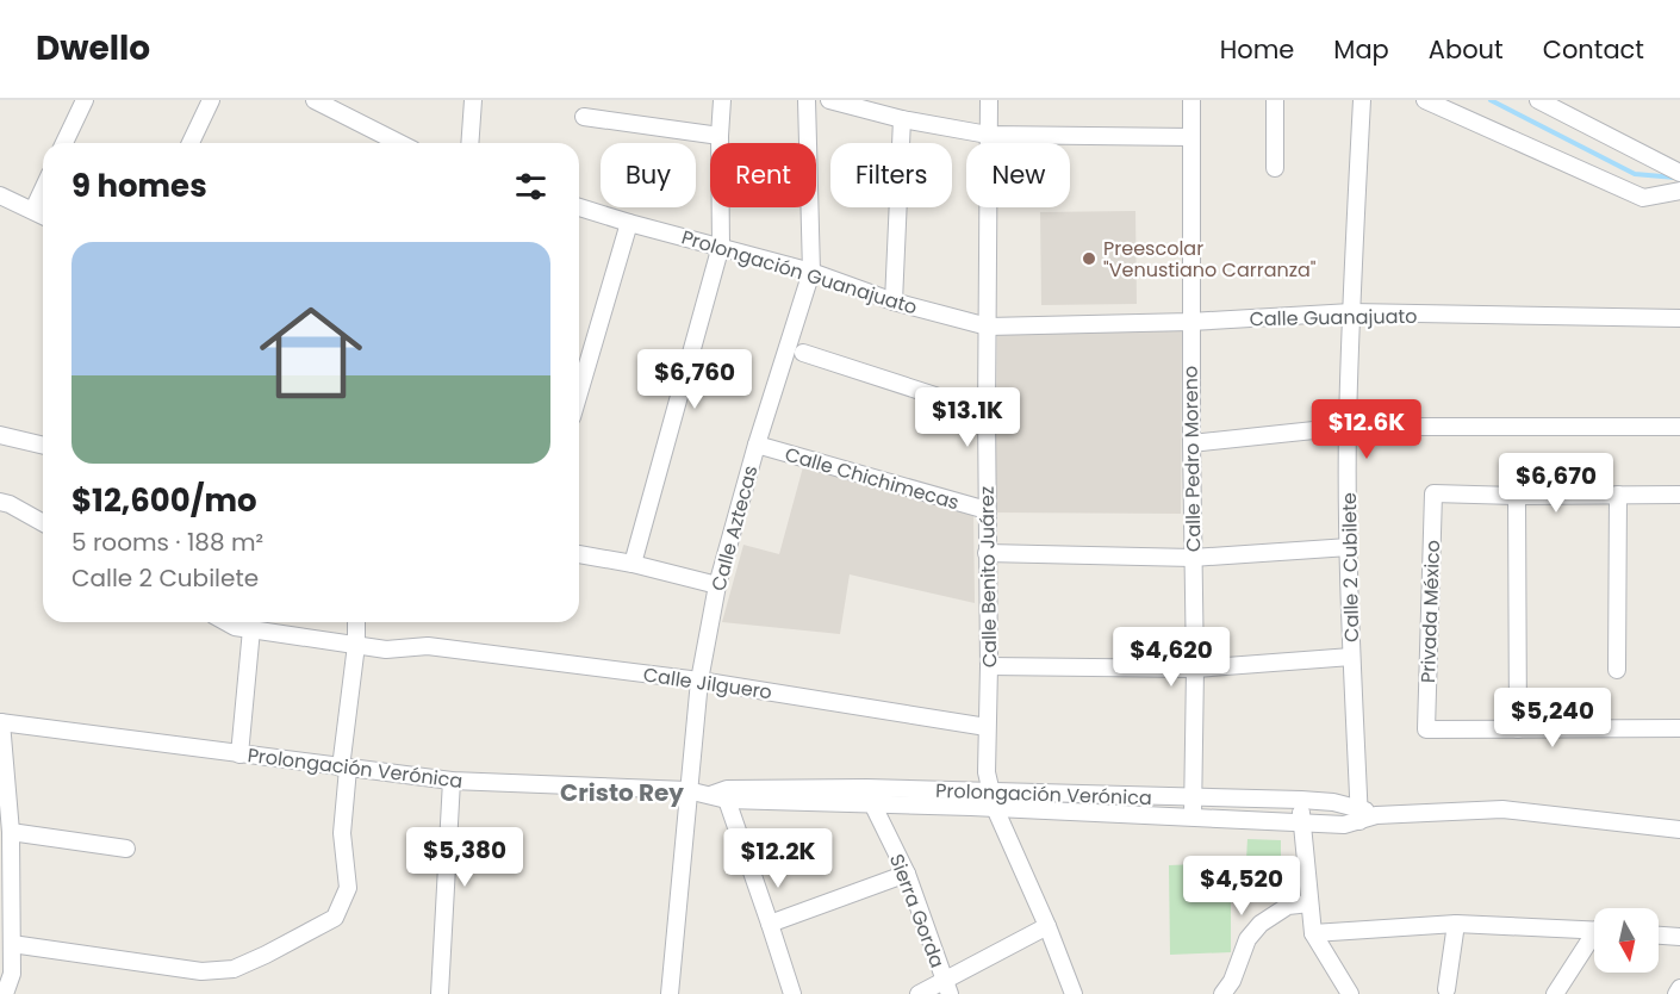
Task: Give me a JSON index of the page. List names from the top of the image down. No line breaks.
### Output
{"streets":{"street":["Prolongación Guanajuato","Calle Guanajuato","Calle Pedro Moreno","Calle Chichimecas","Calle Aztecas","Calle 2 Cubilete","Calle Benito Juárez","Privada México","Calle Jilguero","Prolongación Verónica","Sierra Gorda"]},"crossings":[["Prolongación Guanajuato","Calle Guanajuato"],["Prolongación Guanajuato","Calle Aztecas"],["Prolongación Guanajuato","Calle Benito Juárez"],["Calle Guanajuato","Calle Pedro Moreno"],["Calle Guanajuato","Calle 2 Cubilete"],["Calle Guanajuato","Calle Benito Juárez"],["Calle Pedro Moreno","Prolongación Verónica"],["Calle Chichimecas","Calle Aztecas"],["Calle Chichimecas","Calle Benito Juárez"],["Calle Aztecas","Calle Jilguero"],["Calle Aztecas","Prolongación Verónica"],["Calle 2 Cubilete","Prolongación Verónica"],["Calle Benito Juárez","Calle Jilguero"],["Calle Benito Juárez","Prolongación Verónica"],["Prolongación Verónica","Sierra Gorda"]],"districts":["Cristo Rey"],"places":["Preescolar \"Venustiano Carranza\""],"north":"bottom","page":{"header":"Dwello","nav":["Home","Map","About","Contact"],"chip":["Buy","Rent","Filters","New"],"heading":"9 homes","list":[{"name":"$12,600/mo","note":"5 rooms · 188 m² · Calle 2 Cubilete"}],"price":["$6,760","$13.1K","$12.6K","$6,670","$4,620","$5,240","$5,380","$12.2K","$4,520"]}}
